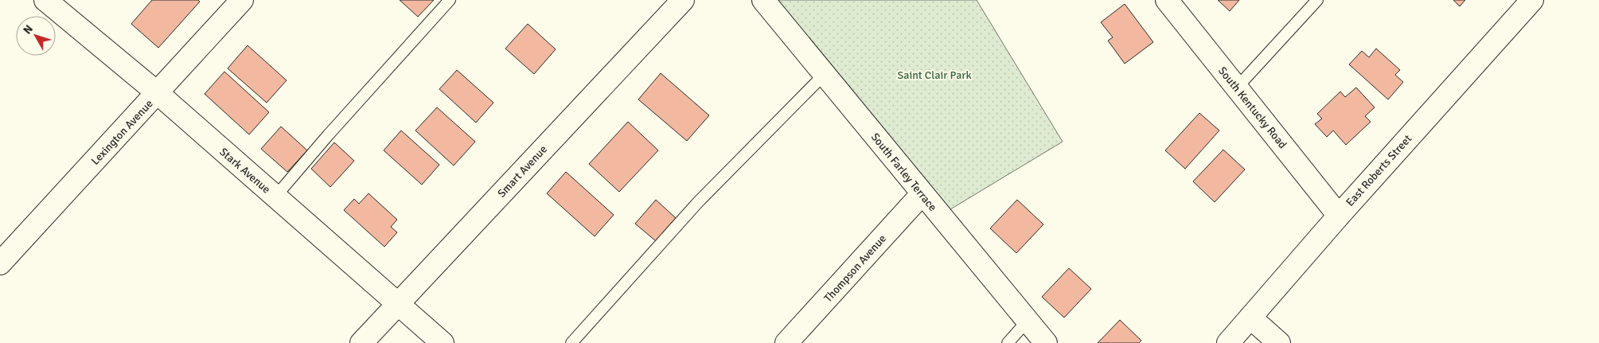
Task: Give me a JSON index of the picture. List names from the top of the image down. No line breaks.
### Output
{"streets":{"street":["South Kentucky Road","Lexington Avenue","Stark Avenue","East Roberts Street","Smart Avenue","South Farley Terrace","Thompson Avenue"]},"crossings":[["South Kentucky Road","East Roberts Street"],["Lexington Avenue","Stark Avenue"],["Stark Avenue","Smart Avenue"],["South Farley Terrace","Thompson Avenue"]],"parks":["Saint Clair Park"],"north":"top left"}
